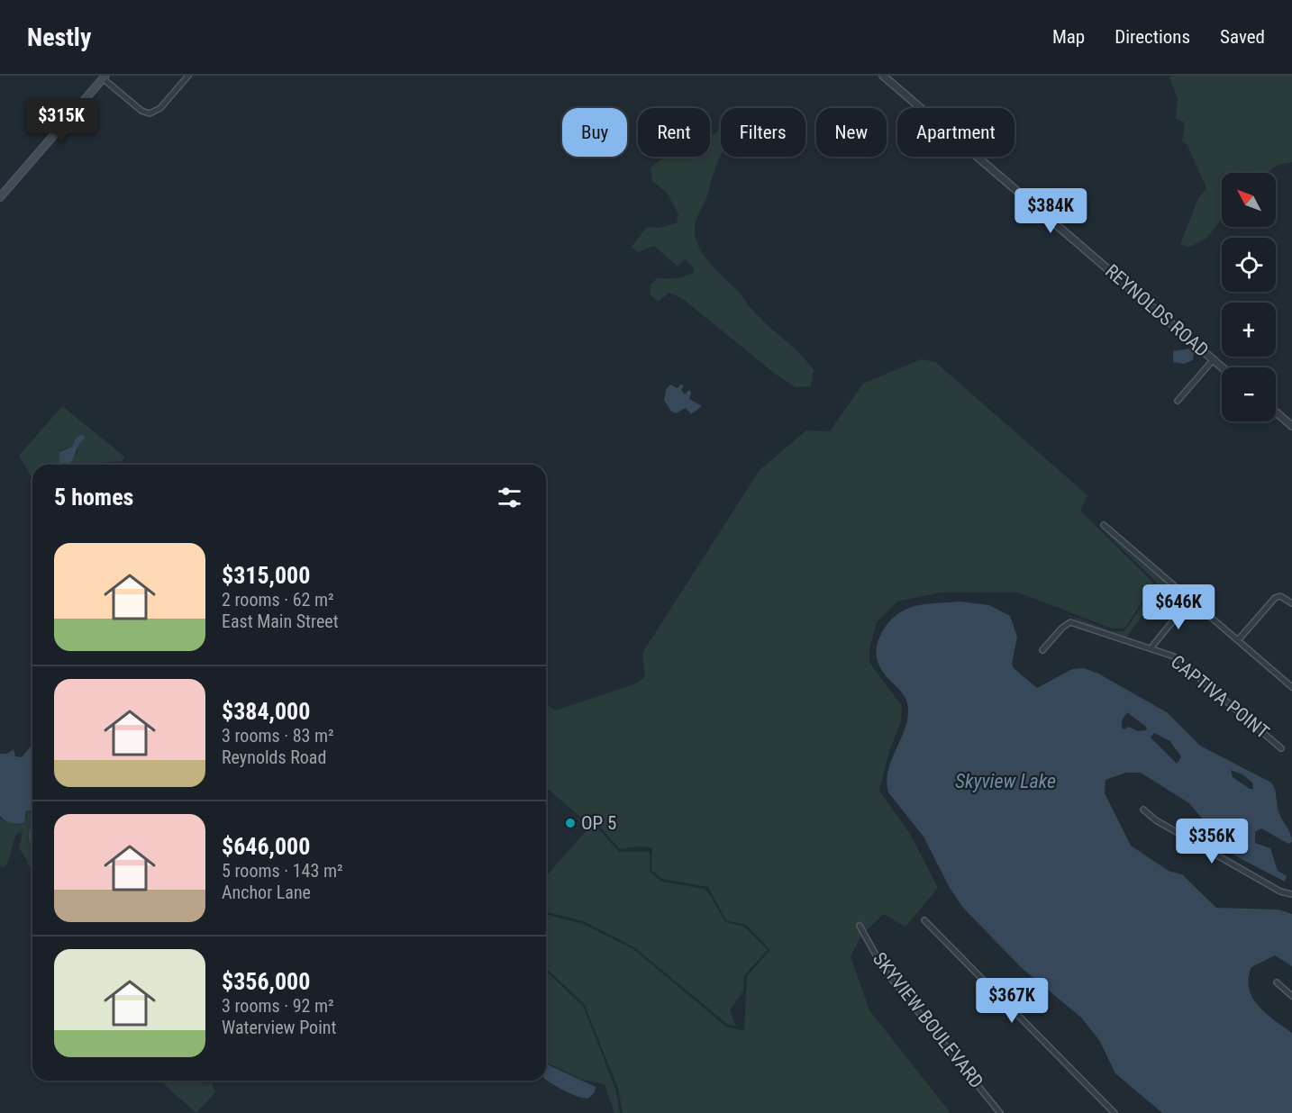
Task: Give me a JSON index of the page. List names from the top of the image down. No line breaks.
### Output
{"streets":{"street":["REYNOLDS ROAD","CAPTIVA POINT","SKYVIEW BOULEVARD"]},"water":["Skyview Lake"],"places":["OP 5"],"north":"top left","page":{"header":"Nestly","nav":["Map","Directions","Saved"],"price":["$315K","$384K","$646K","$356K","$367K"],"chip":["Buy","Rent","Filters","New","Apartment"],"map_buttons":["+","−"],"heading":"5 homes","list":[{"name":"$315,000","note":"2 rooms · 62 m² · East Main Street"},{"name":"$384,000","note":"3 rooms · 83 m² · Reynolds Road"},{"name":"$646,000","note":"5 rooms · 143 m² · Anchor Lane"},{"name":"$356,000","note":"3 rooms · 92 m² · Waterview Point"}]}}
